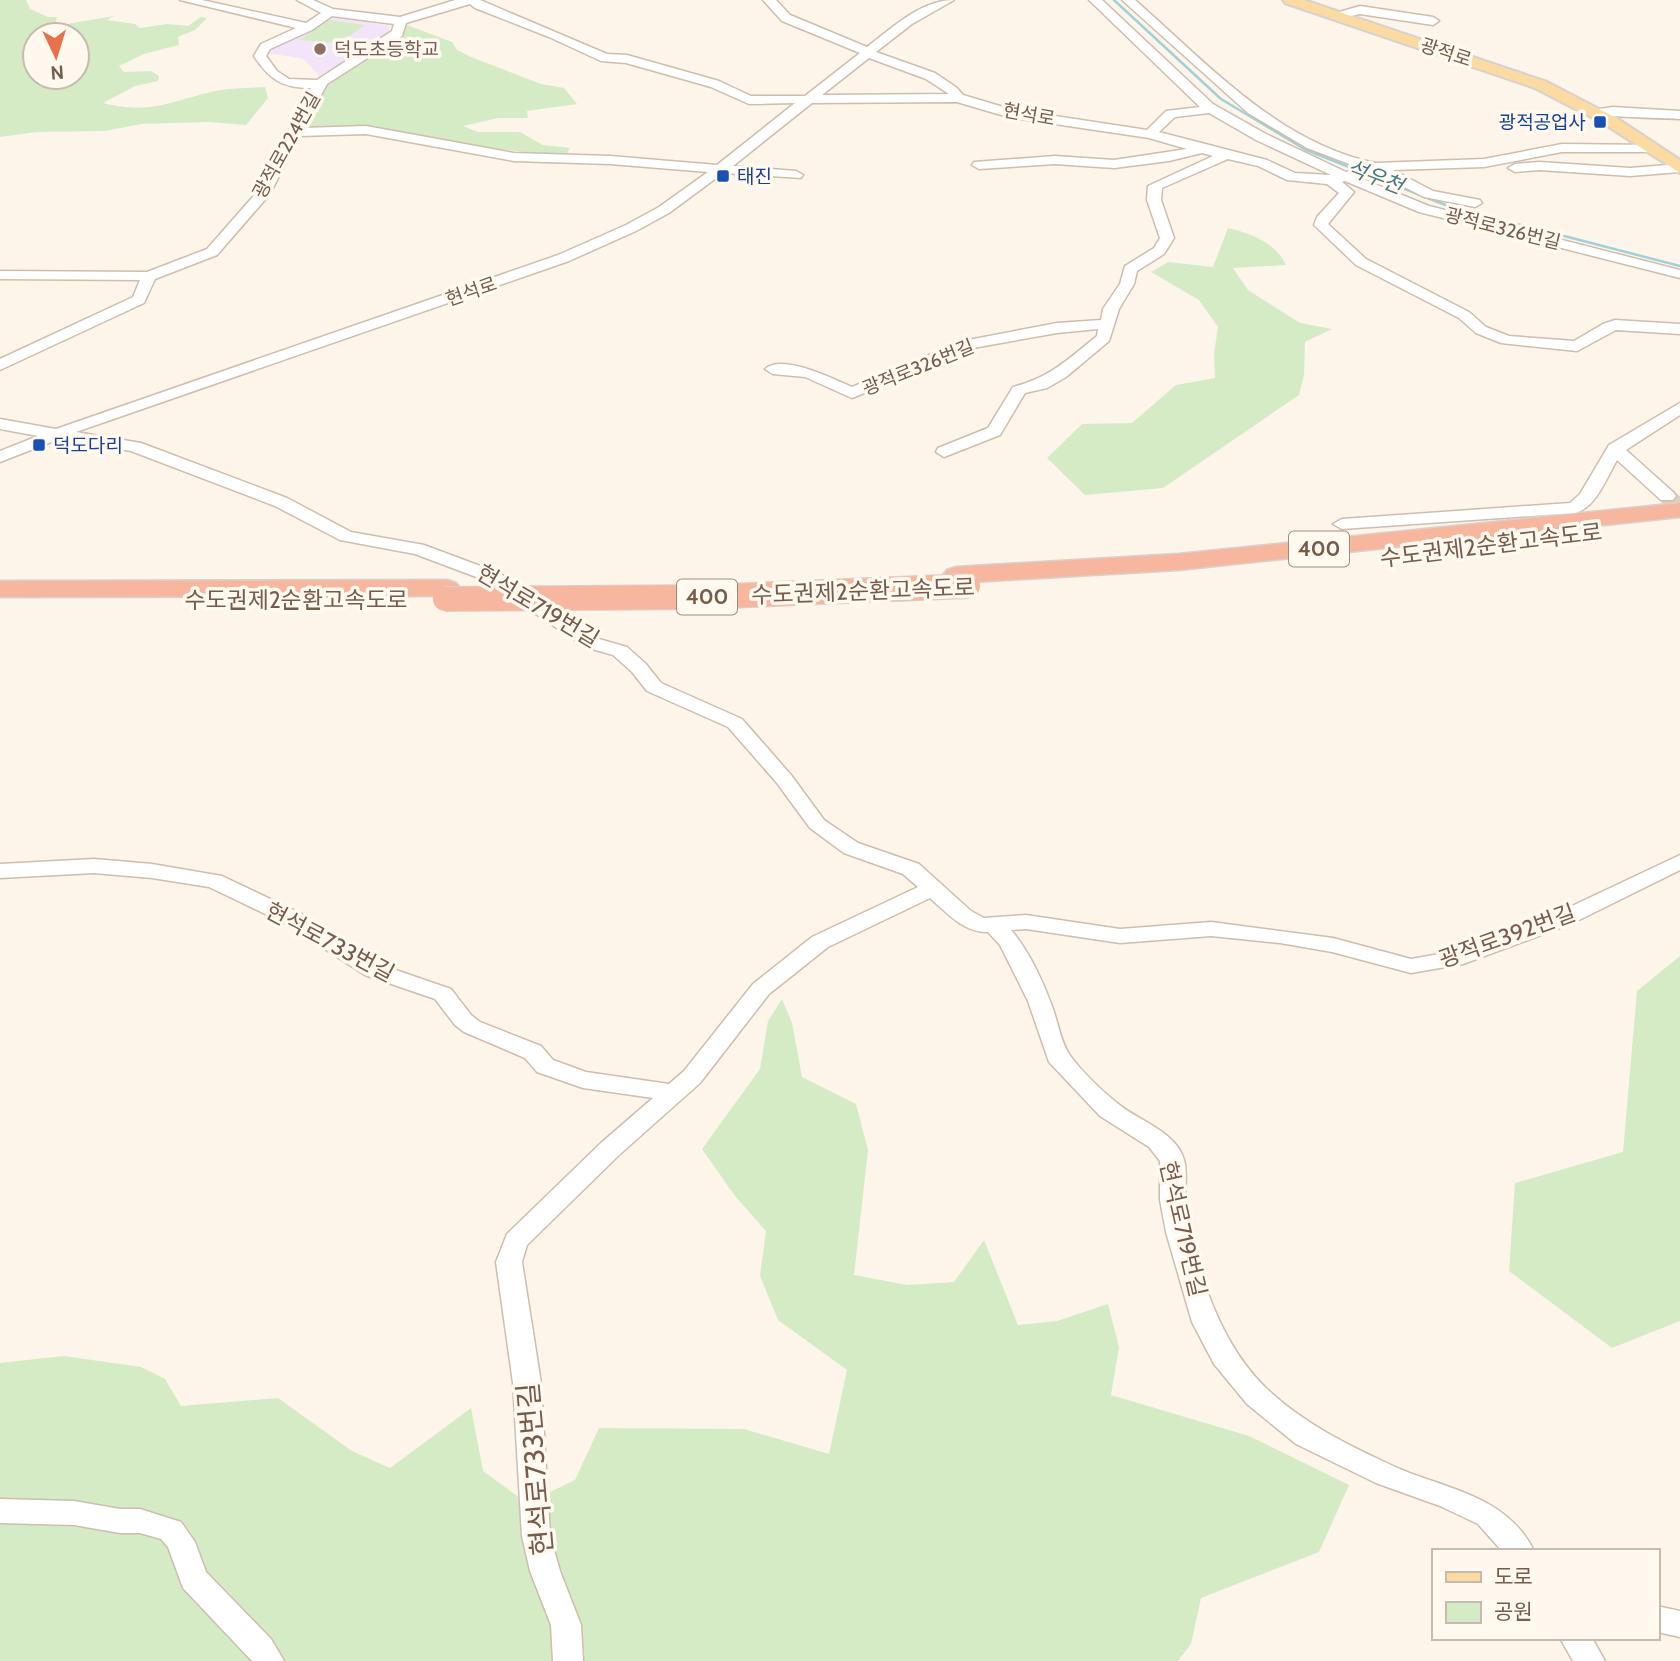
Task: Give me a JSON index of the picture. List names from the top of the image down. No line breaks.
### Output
{"streets":{"highway":["수도권제2순환고속도로","400"],"main road":["광적로"],"street":["현석로","광적로224번길","광적로326번길","현석로719번길","광적로392번길","현석로733번길"]},"crossings":[["현석로","현석로719번길"],["현석로719번길","광적로392번길"],["현석로719번길","현석로733번길"]],"water":["석우천"],"places":{"other":["덕도초등학교"],"transit":["광적공업사","태진","덕도다리"]},"legend":["도로","공원"],"north":"bottom"}
